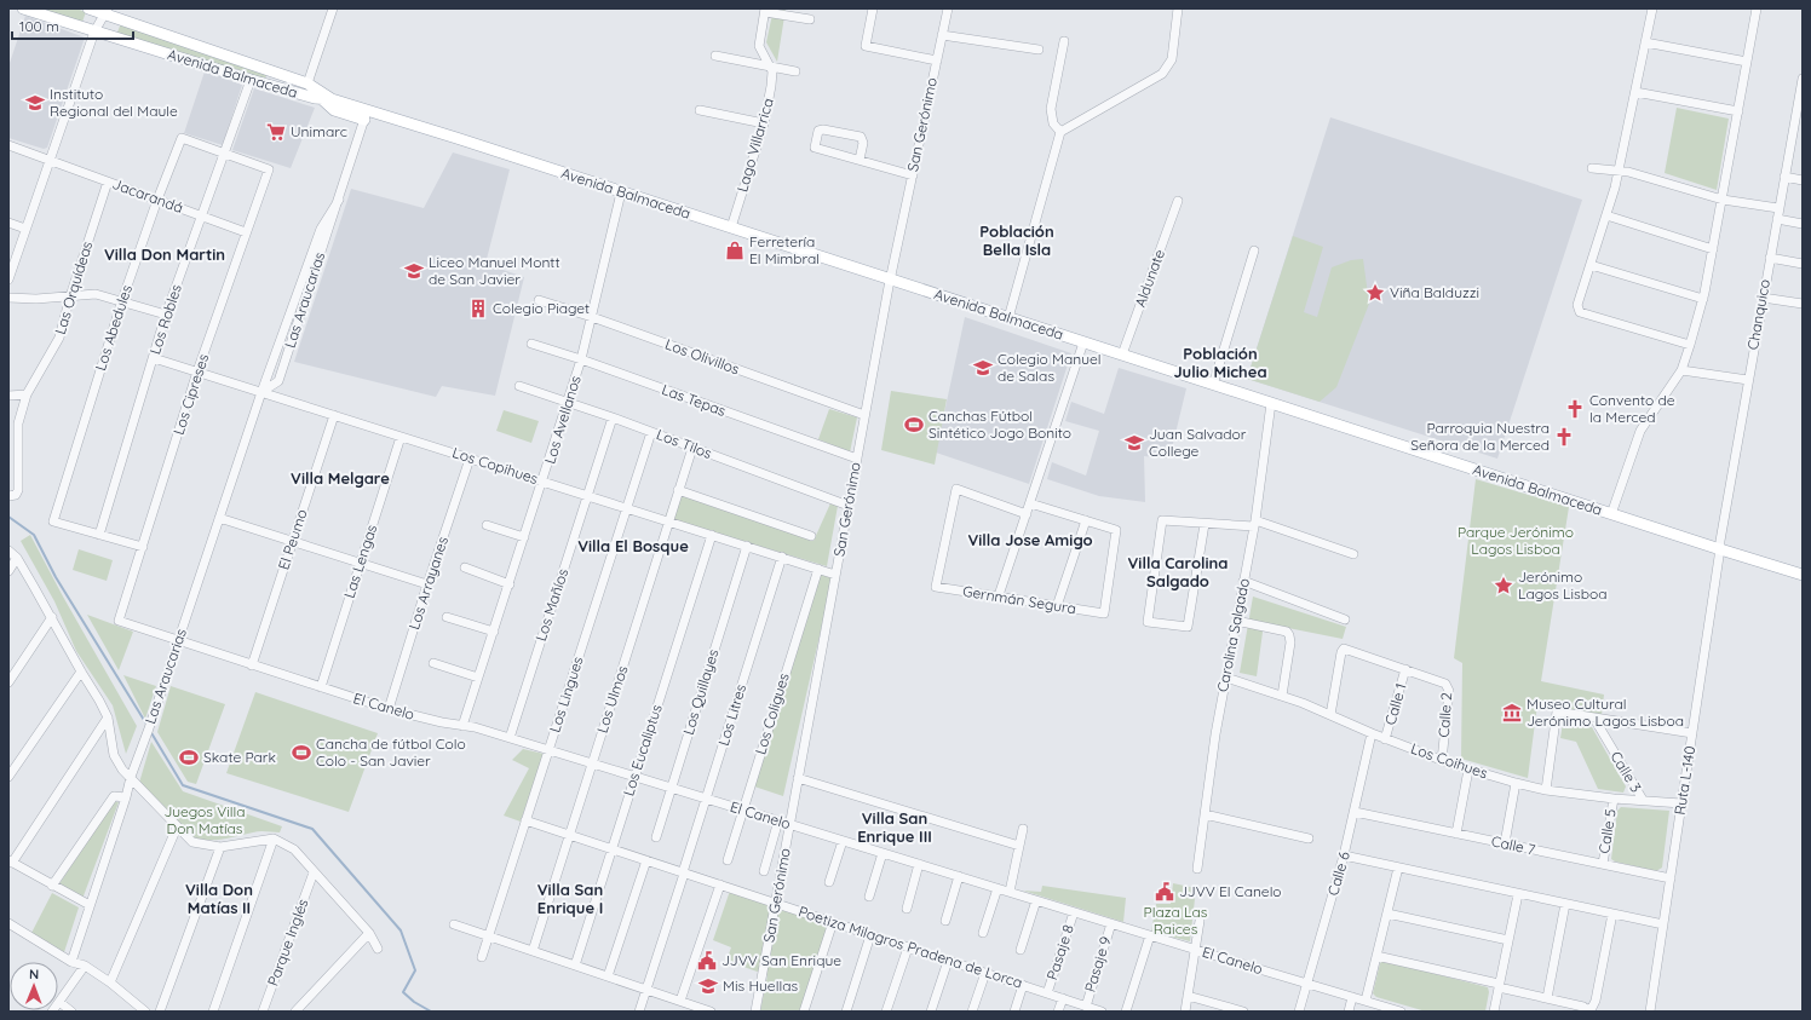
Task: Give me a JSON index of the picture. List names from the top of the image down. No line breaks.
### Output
{"streets":{"main road":["Avenida Balmaceda"],"street":["San Gerónimo","Lago Villarrica","Jacarandá","Aldunate","Las Orquídeas","Las Araucarias","Chanquico","Los Robles","Los Abedules","Los Olivillos","Los Cipreses","Las Tepas","Los Avellanos","Los Tilos","Los Copihues","El Peumo","Las Lengas","Los Arrayanes","Gernmán Segura","Los Mañíos","Carolina Salgado","Los Quillayes","Los Lingues","Los Ulmos","Calle 1","El Canelo","Los Coligues","Los Litres","Calle 2","Los Eucaliptus","Los Coihues","Calle 3","Ruta L-140","Calle 5","Calle 7","Calle 6","Parque Inglés","Poetiza Milagros Pradena de Lorca","Pasaje 8","Pasaje 9"]},"crossings":[["Avenida Balmaceda","San Gerónimo"],["Avenida Balmaceda","Lago Villarrica"],["Avenida Balmaceda","Aldunate"],["Avenida Balmaceda","Las Araucarias"],["Avenida Balmaceda","Chanquico"],["Avenida Balmaceda","Los Robles"],["Avenida Balmaceda","Los Avellanos"],["Avenida Balmaceda","Carolina Salgado"],["Avenida Balmaceda","Ruta L-140"],["San Gerónimo","Los Olivillos"],["San Gerónimo","Las Tepas"],["San Gerónimo","Los Tilos"],["San Gerónimo","Los Copihues"],["San Gerónimo","El Canelo"],["San Gerónimo","Poetiza Milagros Pradena de Lorca"],["Jacarandá","Las Orquídeas"],["Jacarandá","Los Robles"],["Jacarandá","Los Abedules"],["Jacarandá","Los Cipreses"],["Las Araucarias","Los Copihues"],["Las Araucarias","El Canelo"],["Chanquico","Ruta L-140"],["Los Robles","Los Abedules"],["Los Robles","Los Cipreses"],["Los Robles","Los Copihues"],["Los Abedules","Los Cipreses"],["Los Olivillos","Los Avellanos"],["Los Cipreses","Los Copihues"],["Los Cipreses","El Canelo"],["Las Tepas","Los Avellanos"],["Los Avellanos","Los Tilos"],["Los Avellanos","Los Copihues"],["Los Avellanos","El Canelo"],["Los Tilos","Los Mañíos"],["Los Tilos","Los Lingues"],["Los Tilos","Los Ulmos"],["Los Copihues","El Peumo"],["Los Copihues","Las Lengas"],["Los Copihues","Los Arrayanes"],["Los Copihues","Los Mañíos"],["Los Copihues","Los Quillayes"],["Los Copihues","Los Lingues"],["Los Copihues","Los Ulmos"],["Los Copihues","Los Coligues"],["Los Copihues","Los Litres"],["Los Copihues","Los Eucaliptus"],["El Peumo","El Canelo"],["Las Lengas","El Canelo"],["Los Arrayanes","El Canelo"],["Los Mañíos","El Canelo"],["Carolina Salgado","Los Coihues"],["Los Quillayes","El Canelo"],["Los Lingues","El Canelo"],["Los Lingues","Poetiza Milagros Pradena de Lorca"],["Los Ulmos","El Canelo"],["Los Ulmos","Poetiza Milagros Pradena de Lorca"],["Calle 1","Calle 2"],["Calle 1","Los Coihues"],["El Canelo","Los Coligues"],["El Canelo","Los Litres"],["El Canelo","Los Eucaliptus"],["El Canelo","Calle 6"],["El Canelo","Pasaje 8"],["El Canelo","Pasaje 9"],["Los Litres","Poetiza Milagros Pradena de Lorca"],["Calle 2","Los Coihues"],["Los Eucaliptus","Poetiza Milagros Pradena de Lorca"],["Los Coihues","Calle 3"],["Los Coihues","Ruta L-140"],["Los Coihues","Calle 5"],["Los Coihues","Calle 6"],["Ruta L-140","Calle 7"],["Calle 5","Calle 7"],["Calle 7","Calle 6"],["Poetiza Milagros Pradena de Lorca","Pasaje 8"],["Poetiza Milagros Pradena de Lorca","Pasaje 9"]],"districts":["Población Bella Isla","Villa Don Martin","Población Julio Michea","Villa Melgare","Villa Jose Amigo","Villa El Bosque","Villa Carolina Salgado","Villa San Enrique III","Villa Don Matías II","Villa San Enrique I"],"parks":["Parque Jerónimo Lagos Lisboa","Juegos Villa Don Matías","Plaza Las Raices"],"places":{"school or university":["Instituto Regional del Maule","Liceo Manuel Montt de San Javier","Colegio Manuel de Salas","Juan Salvador College","Mis Huellas"],"supermarket":["Unimarc"],"shop":["Ferretería El Mimbral"],"place":["Viña Balduzzi","Jerónimo Lagos Lisboa"],"building":["Colegio Piaget"],"church":["Convento de la Merced","Parroquia Nuestra Señora de la Merced"],"sports":["Canchas Fútbol Sintético Jogo Bonito","Cancha de fútbol Colo Colo - San Javier","Skate Park"],"museum":["Museo Cultural Jerónimo Lagos Lisboa"],"public building":["JJVV El Canelo","JJVV San Enrique"]},"scale_bar":"100 m","north":"top"}
